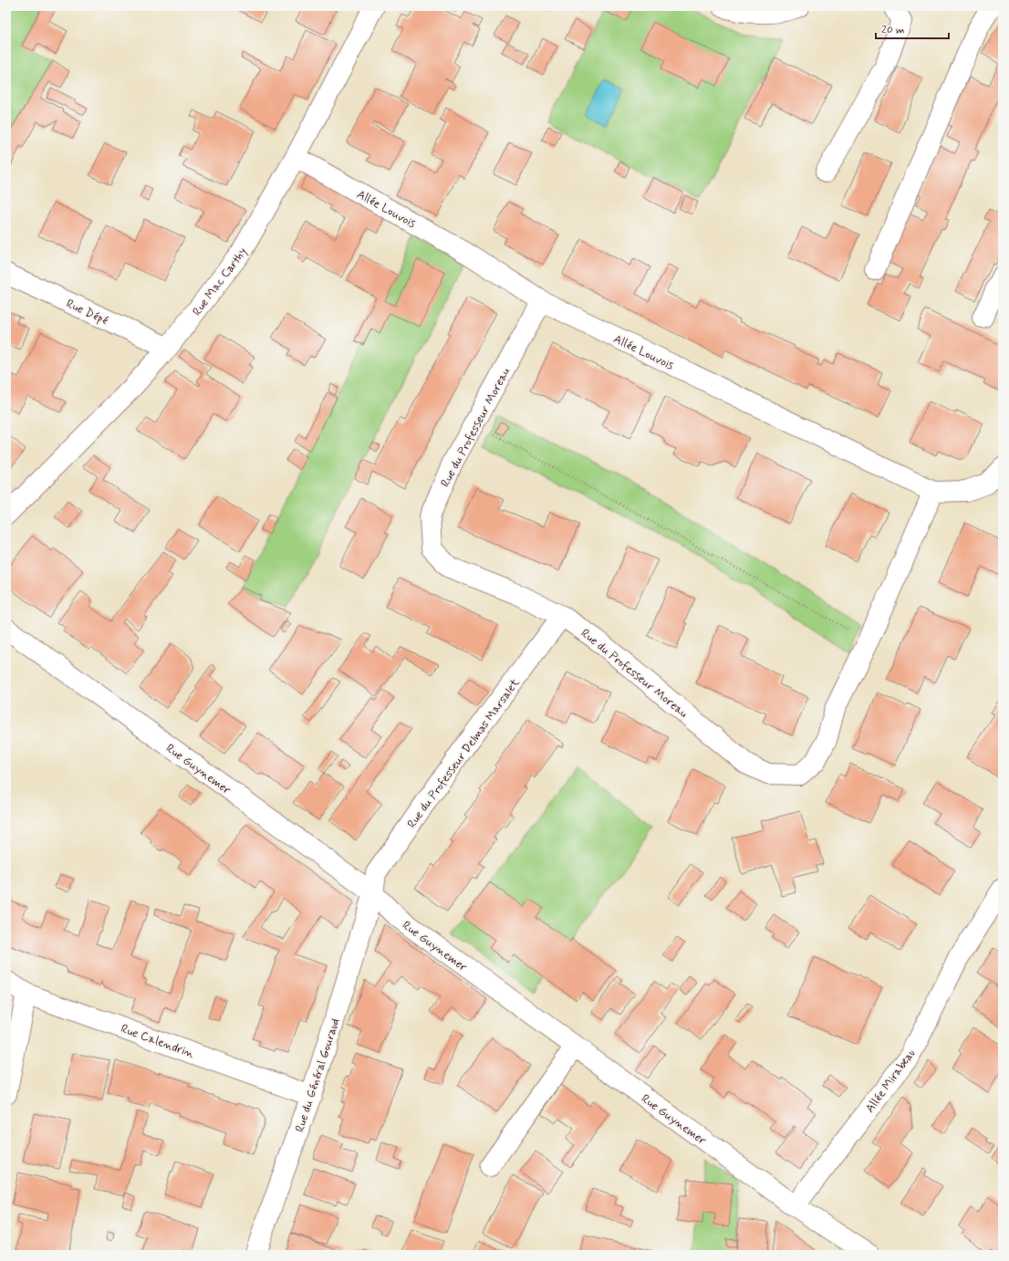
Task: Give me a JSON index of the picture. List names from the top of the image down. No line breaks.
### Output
{"streets":{"street":["Allée Louvois","Rue Mac Carthy","Rue Dépé","Rue du Professeur Moreau","Rue du Professeur Delmas Marsalet","Rue Guynemer","Rue Calendrin","Rue du Général Gouraud","Allée Mirabeau"]},"crossings":[["Allée Louvois","Rue Mac Carthy"],["Allée Louvois","Rue du Professeur Moreau"],["Rue Mac Carthy","Rue Dépé"],["Rue du Professeur Moreau","Rue du Professeur Delmas Marsalet"],["Rue du Professeur Delmas Marsalet","Rue Guynemer"],["Rue du Professeur Delmas Marsalet","Rue du Général Gouraud"],["Rue Guynemer","Rue du Général Gouraud"],["Rue Guynemer","Allée Mirabeau"],["Rue Calendrin","Rue du Général Gouraud"]],"scale_bar":"20 m"}
